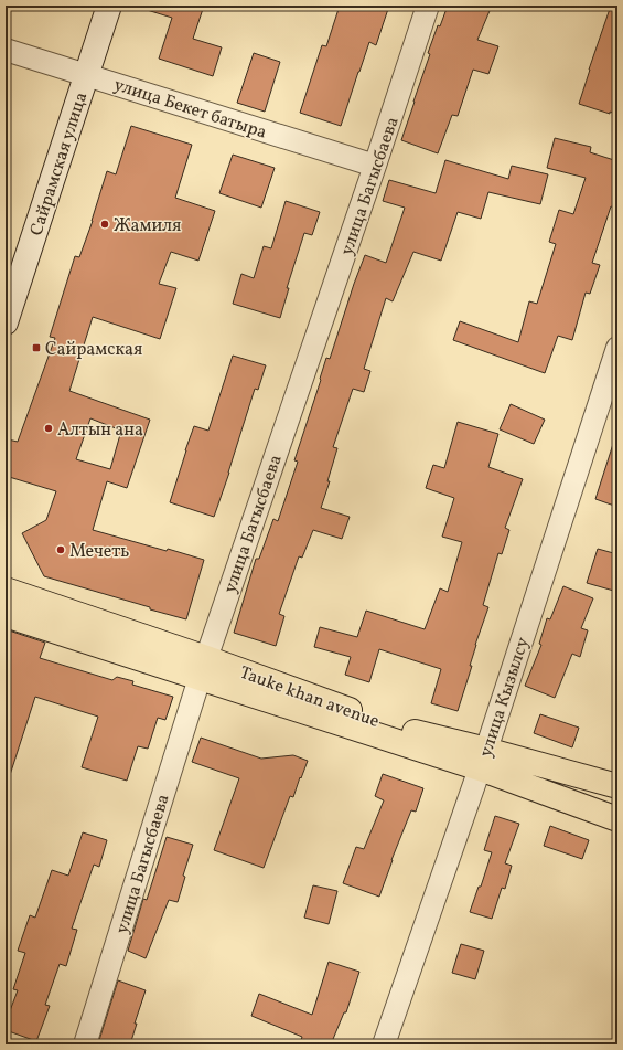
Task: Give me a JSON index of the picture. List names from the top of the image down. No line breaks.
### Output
{"streets":{"main road":["Сайрамская улица","Tauke khan avenue"],"street":["улица Бекет батыра","улица Багысбаева","улица Кызылсу"]},"crossings":[["улица Бекет батыра","Сайрамская улица"],["улица Бекет батыра","улица Багысбаева"],["улица Багысбаева","Tauke khan avenue"],["Tauke khan avenue","улица Кызылсу"]],"places":{"other":["Жамиля","Алтын ана","Мечеть"],"transit":["Сайрамская"]}}
